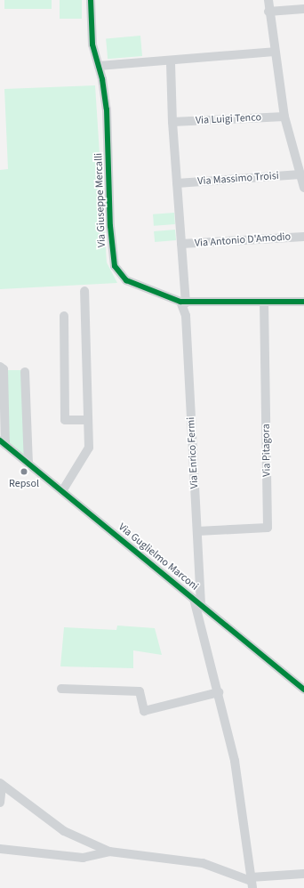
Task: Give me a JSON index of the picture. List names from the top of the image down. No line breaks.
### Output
{"streets":{"street":["Via Luigi Tenco","Via Massimo Troisi","Via Giuseppe Mercalli","Via Antonio D'Amodio","Via Pitagora","Via Enrico Fermi","Via Guglielmo Marconi"]},"crossings":[["Via Luigi Tenco","Via Antonio D'Amodio"],["Via Massimo Troisi","Via Antonio D'Amodio"],["Via Giuseppe Mercalli","Via Antonio D'Amodio"],["Via Giuseppe Mercalli","Via Pitagora"],["Via Giuseppe Mercalli","Via Enrico Fermi"],["Via Antonio D'Amodio","Via Enrico Fermi"],["Via Pitagora","Via Enrico Fermi"],["Via Enrico Fermi","Via Guglielmo Marconi"]],"places":["Repsol"]}
